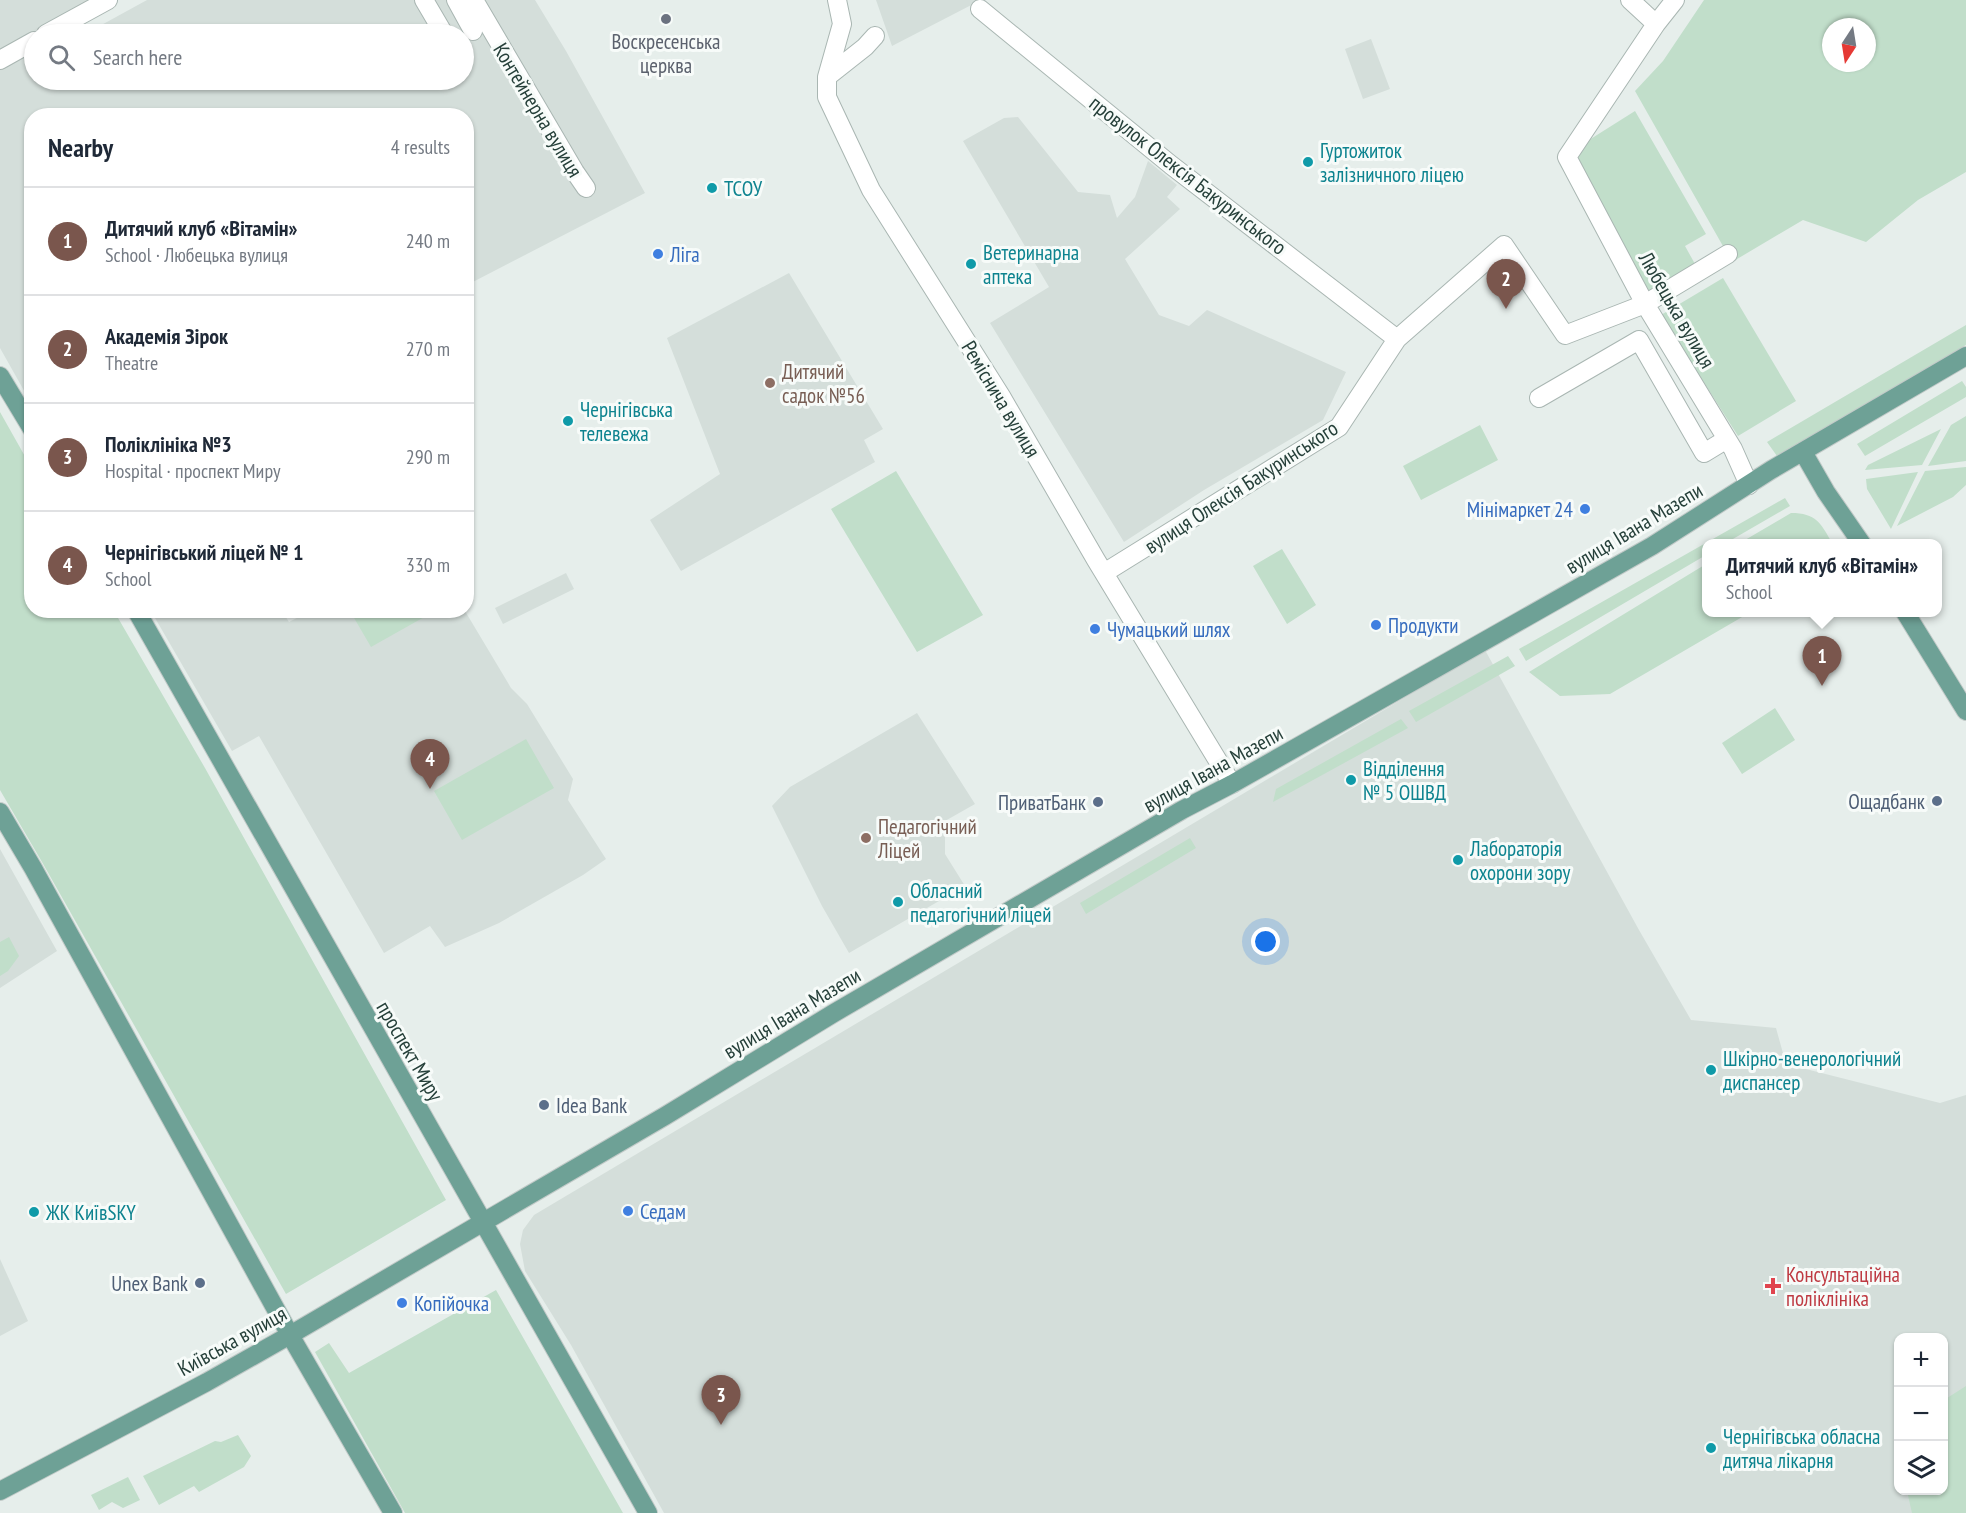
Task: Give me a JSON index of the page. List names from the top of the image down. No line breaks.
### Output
{"streets":{"main road":["вулиця Івана Мазепи","проспект Миру","Київська вулиця"],"street":["Контейнерна вулиця","провулок Олексія Бакуринського","Любецька вулиця","Реміснича вулиця","вулиця Олексія Бакуринського"]},"crossings":[["провулок Олексія Бакуринського","вулиця Олексія Бакуринського"],["Любецька вулиця","вулиця Олексія Бакуринського"],["Любецька вулиця","вулиця Івана Мазепи"],["Реміснича вулиця","вулиця Олексія Бакуринського"],["Реміснича вулиця","вулиця Івана Мазепи"],["вулиця Івана Мазепи","проспект Миру"],["вулиця Івана Мазепи","Київська вулиця"],["проспект Миру","Київська вулиця"]],"places":{"other":["Воскресенська церква","Гуртожиток залізничного ліцею","ТСОУ","Ліга","Ветеринарна аптека","Дитячий садок №56","Чернігівська телевежа","Мінімаркет 24","Продукти","Чумацький шлях","Відділення № 5 ОШВД","Ощадбанк","ПриватБанк","Педагогічний Ліцей","Лабораторія охорони зору","Обласний педагогічний ліцей","Шкірно-венерологічний диспансер","Idea Bank","Седам","ЖК КиївSKY","Unex Bank","Копійочка","Чернігівська обласна дитяча лікарня"],"health":["Консультаційна поліклініка"]},"north":"bottom","page":{"search":"Search here","heading":["Nearby","4 results"],"list":[{"mark":"1","name":"Дитячий клуб «Вітамін»","note":"School · Любецька вулиця","value":"240 m"},{"mark":"2","name":"Академія Зірок","note":"Theatre","value":"270 m"},{"mark":"3","name":"Поліклініка №3","note":"Hospital · проспект Миру","value":"290 m"},{"mark":"4","name":"Чернігівський ліцей № 1","note":"School","value":"330 m"}],"pins":["2","1","4","3"],"popup":["Дитячий клуб «Вітамін»","School"],"map_buttons":["+","−"]}}
